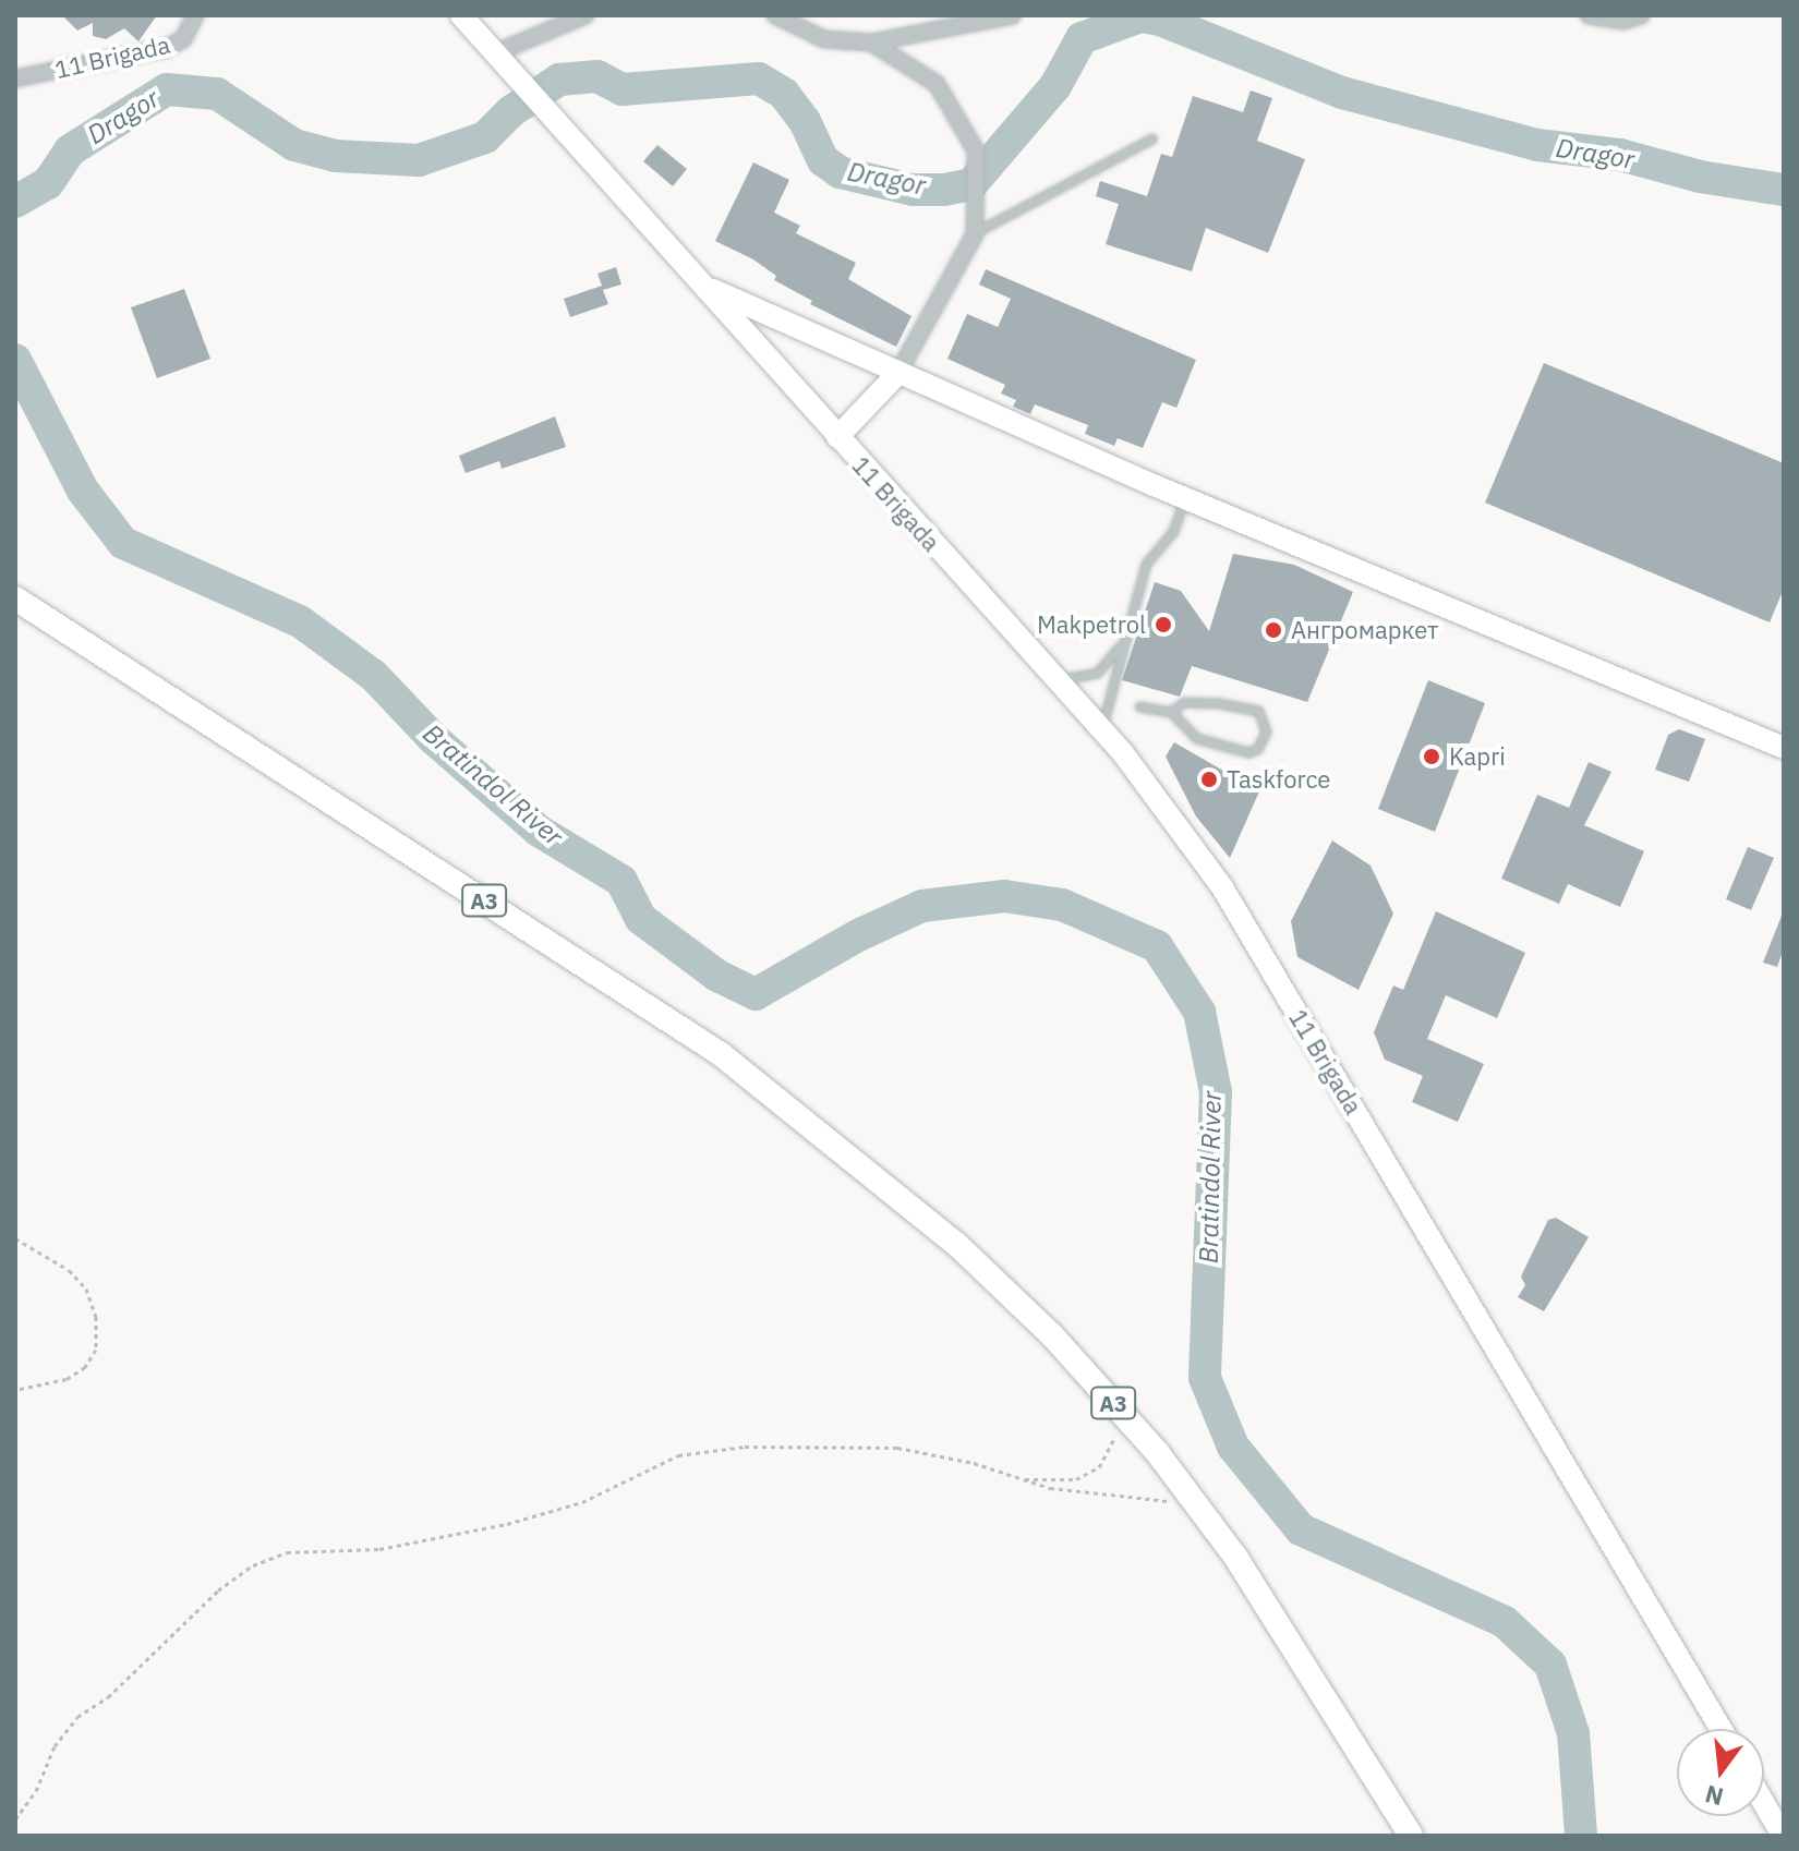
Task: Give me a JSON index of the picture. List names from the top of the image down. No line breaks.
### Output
{"streets":{"main road":["11 Brigada","A3"]},"water":["Dragor","Bratindol River"],"places":["Makpetrol","Ангромаркет","Kapri","Taskforce"],"north":"bottom"}
